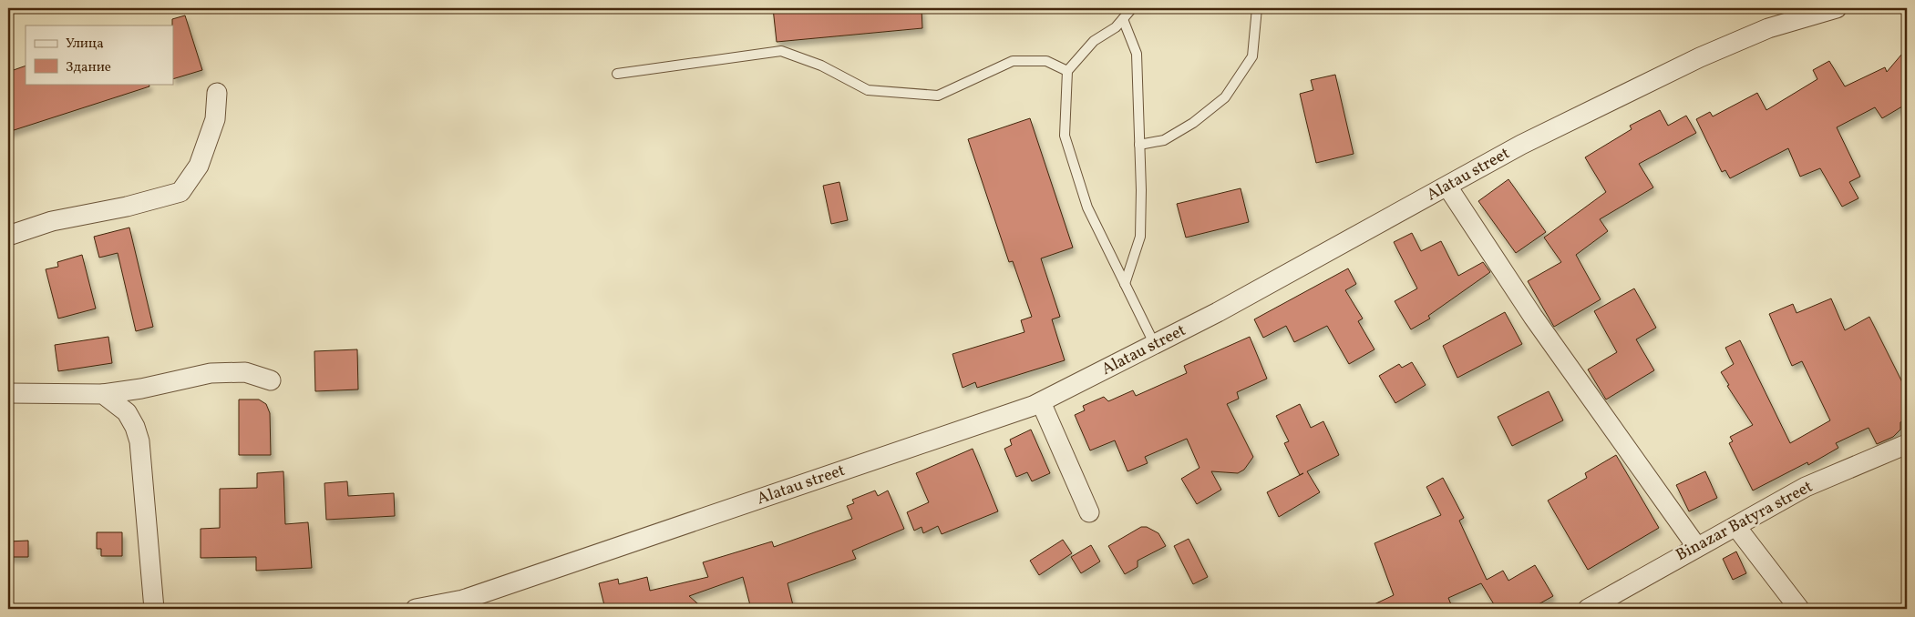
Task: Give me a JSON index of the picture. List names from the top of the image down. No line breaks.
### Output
{"streets":{"street":["Alatau street","Binazar Batyra street"]},"legend":["Улица","Здание"]}
